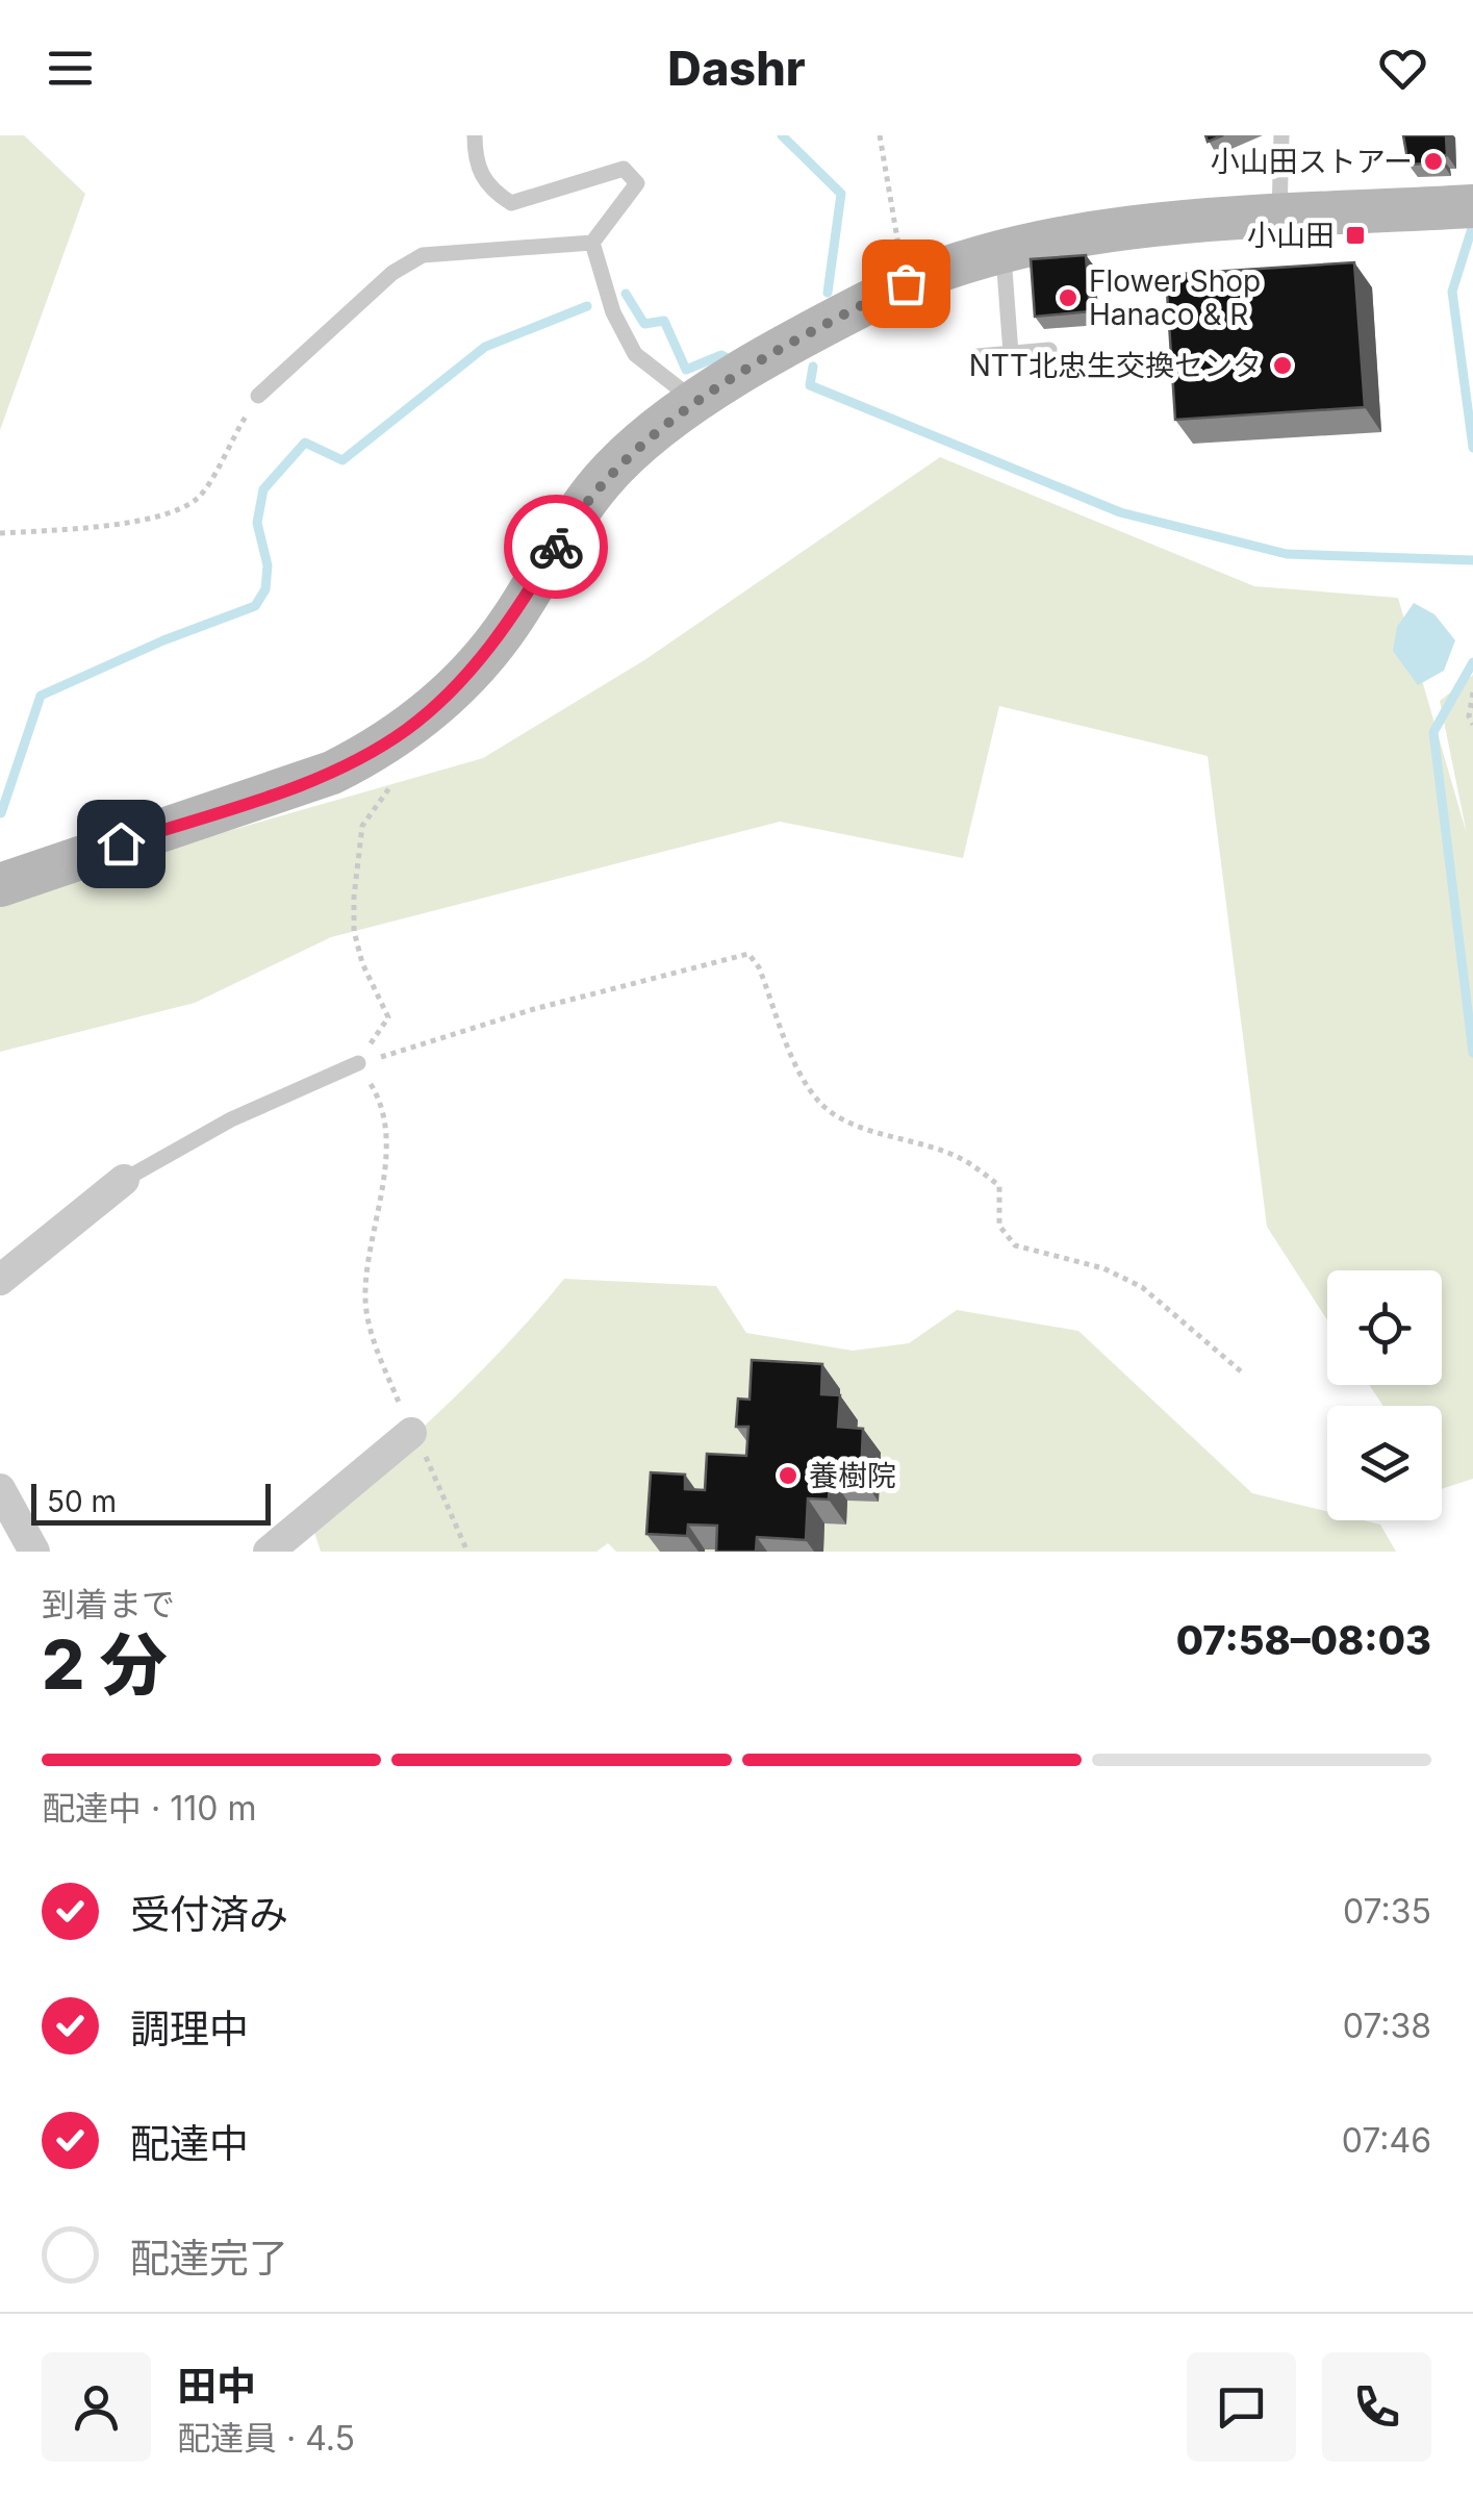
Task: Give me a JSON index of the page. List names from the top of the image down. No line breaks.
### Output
{"places":{"other":["小山田ストアー","Flower Shop Hanaco & R","NTT北忠生交換センタ","養樹院"],"transit":["小山田"]},"scale_bar":"50 m","page":{"header":"Dashr","scale":"50 m","heading":["2 分","到着まで","07:58–08:03"],"panel":["田中","配達員 · 4.5"],"bar":"配達中 · 110 m","list":[["受付済み","07:35"],["調理中","07:38"],["配達中","07:46"],"配達完了"]}}
